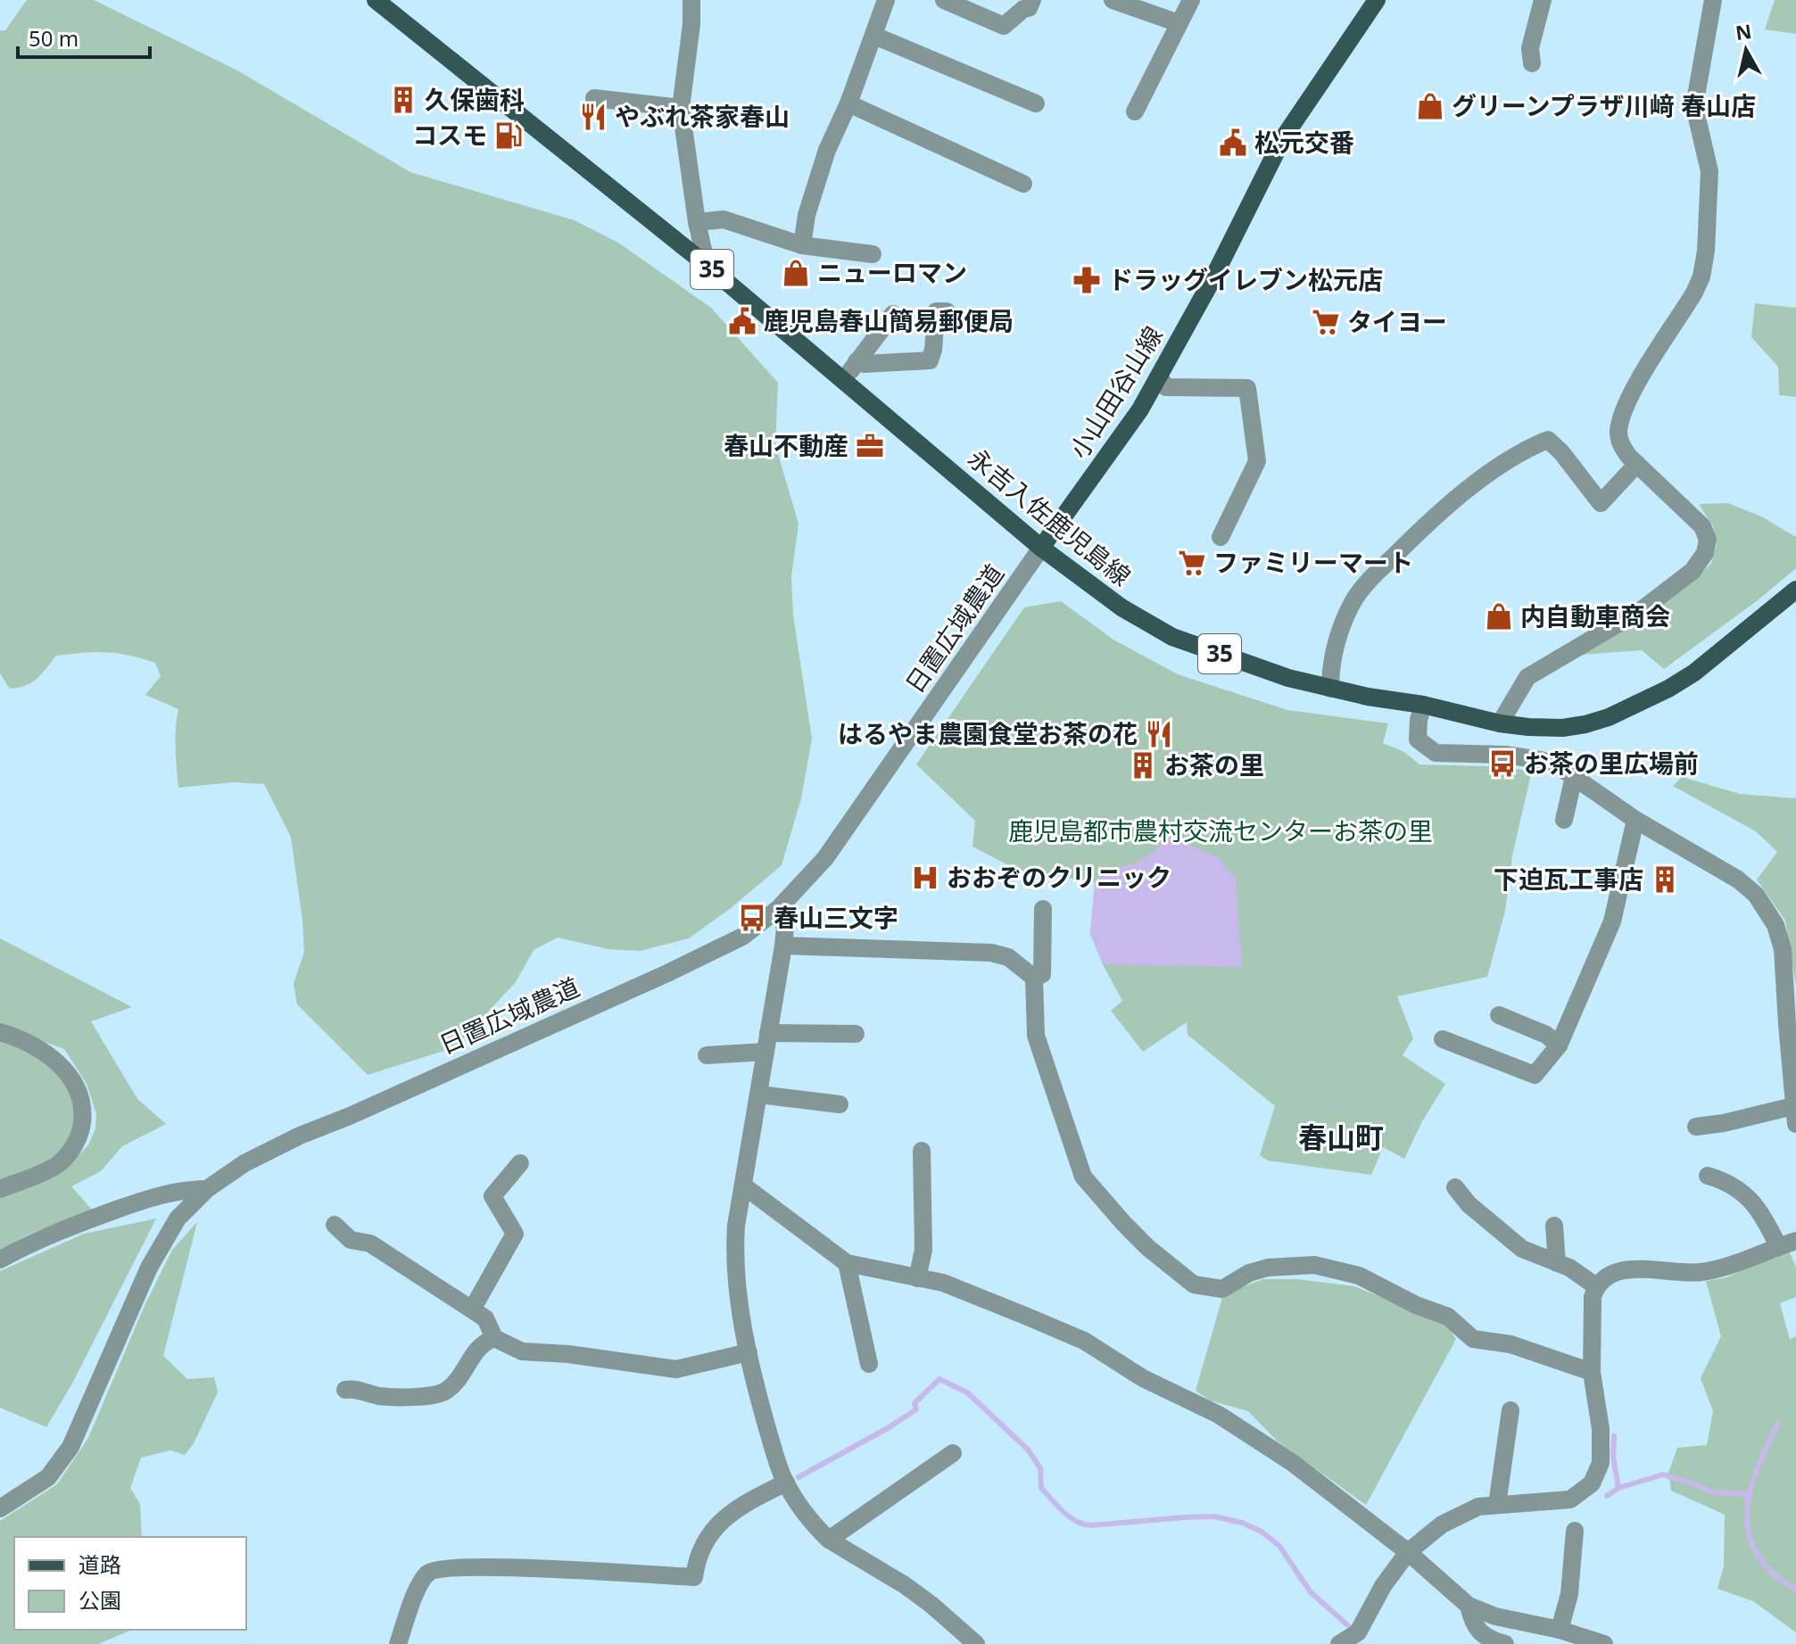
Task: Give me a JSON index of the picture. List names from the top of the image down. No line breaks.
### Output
{"streets":{"main road":["35","小山田谷山線","永吉入佐鹿児島線"],"street":["日置広域農道"]},"crossings":[["小山田谷山線","永吉入佐鹿児島線"],["小山田谷山線","日置広域農道"],["永吉入佐鹿児島線","日置広域農道"]],"districts":["春山町"],"parks":["鹿児島都市農村交流センターお茶の里"],"places":{"building":["久保歯科","お茶の里","下迫瓦工事店"],"shop":["グリーンプラザ川﨑 春山店","ニューロマン","内自動車商会"],"restaurant":["やぶれ茶家春山","はるやま農園食堂お茶の花"],"fuel station":["コスモ"],"public building":["松元交番","鹿児島春山簡易郵便局"],"pharmacy":["ドラッグイレブン松元店"],"supermarket":["タイヨー","ファミリーマート"],"office":["春山不動産"],"bus stop":["お茶の里広場前","春山三文字"],"hospital":["おおぞのクリニック"]},"legend":["道路","公園"],"scale_bar":"50 m","north":"top"}
